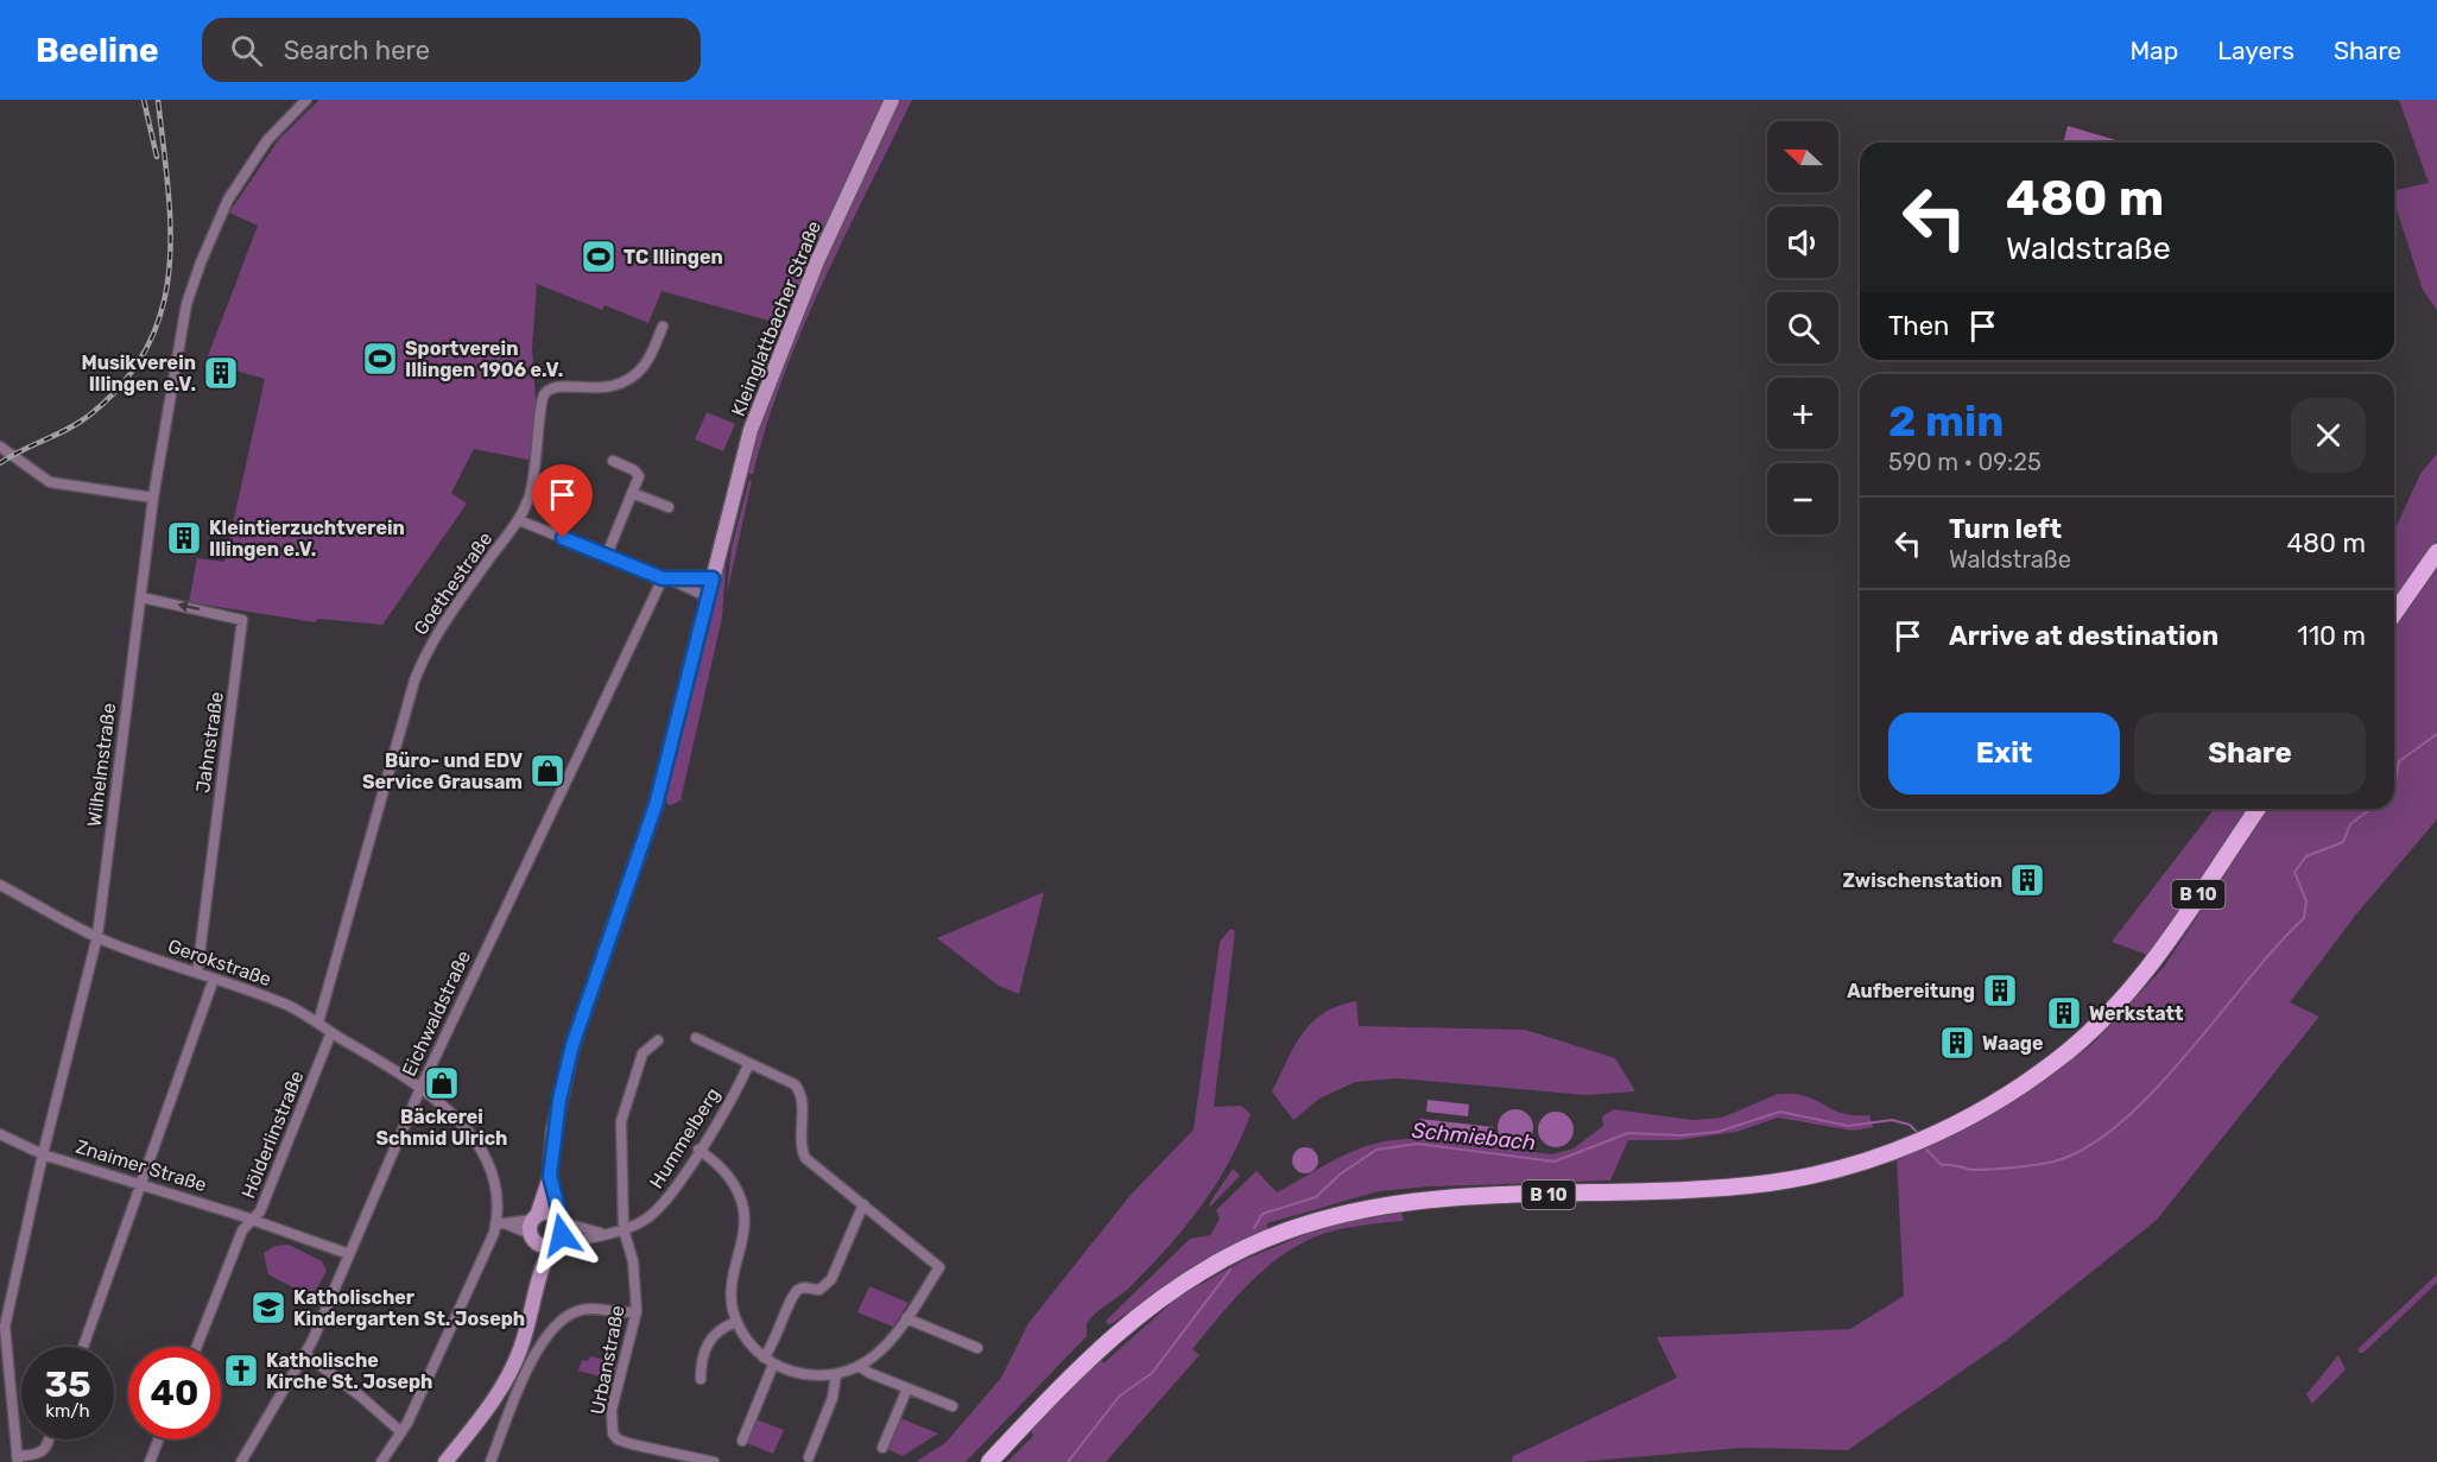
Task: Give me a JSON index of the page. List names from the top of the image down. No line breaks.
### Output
{"streets":{"main road":["B 10"],"street":["Kleinglattbacher Straße","Goethestraße","Jahnstraße","Wilhelmstraße","Gerokstraße","Eichwaldstraße","Hölderlinstraße","Hummelberg","Znaimer Straße","Urbanstraße"]},"crossings":[["Kleinglattbacher Straße","Hummelberg"],["Goethestraße","Gerokstraße"],["Jahnstraße","Wilhelmstraße"],["Jahnstraße","Gerokstraße"],["Wilhelmstraße","Gerokstraße"],["Wilhelmstraße","Znaimer Straße"],["Gerokstraße","Eichwaldstraße"],["Gerokstraße","Hölderlinstraße"],["Eichwaldstraße","Znaimer Straße"],["Hölderlinstraße","Znaimer Straße"],["Hummelberg","Urbanstraße"]],"one_way":["Jahnstraße"],"water":["Schmiebach"],"places":{"sports":["TC Illingen","Sportverein Illingen 1906 e.V."],"building":["Musikverein Illingen e.V.","Kleintierzuchtverein Illingen e.V.","Zwischenstation","Aufbereitung","Werkstatt","Waage"],"shop":["Büro- und EDV Service Grausam","Bäckerei Schmid Ulrich"],"school or university":["Katholischer Kindergarten St. Joseph"],"church":["Katholische Kirche St. Joseph"]},"north":"left","page":{"header":"Beeline","search":"Search here","nav":["Map","Layers","Share"],"map_buttons":["+","−"],"turn":["480 m","Waldstraße"],"then":"Then","heading":["2 min","590 m · 09:25"],"list":[{"name":"Turn left","note":"Waldstraße","value":"480 m"},{"name":"Arrive at destination","value":"110 m"}],"buttons":["Exit","Share"],"speed":"35 km/h","limit":"40"}}
